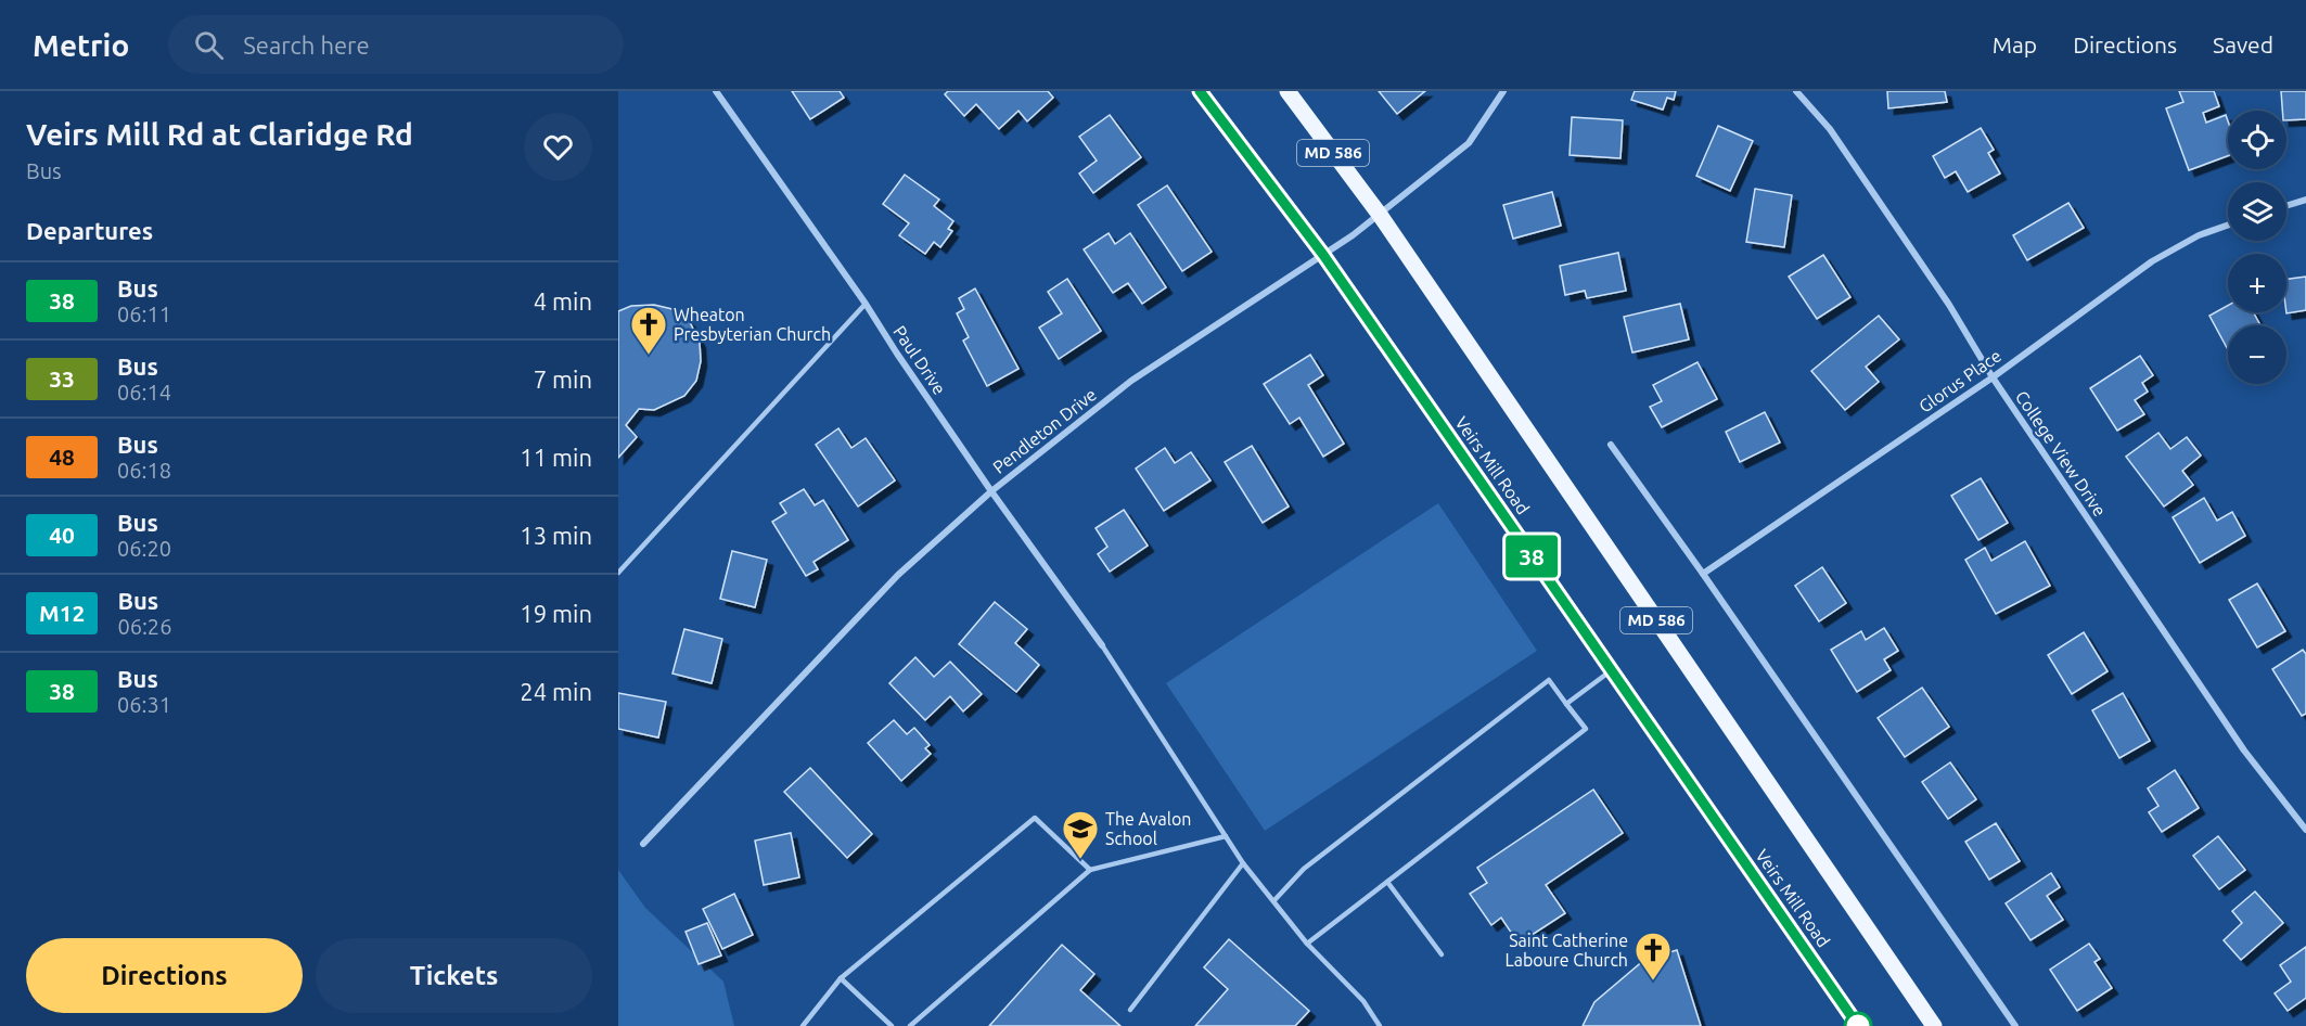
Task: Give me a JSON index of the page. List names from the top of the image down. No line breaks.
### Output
{"streets":{"main road":["MD 586","Veirs Mill Road"],"street":["Paul Drive","Glorus Place","Pendleton Drive","College View Drive"]},"crossings":[["MD 586","Pendleton Drive"],["Paul Drive","Pendleton Drive"],["Glorus Place","College View Drive"],["Pendleton Drive","Veirs Mill Road"]],"places":{"church":["Wheaton Presbyterian Church","Saint Catherine Laboure Church"],"school or university":["The Avalon School"]},"lines":["bus line 38"],"page":{"header":"Metrio","search":"Search here","nav":["Map","Directions","Saved"],"heading":[["Veirs Mill Rd at Claridge Rd","Bus"],"Departures"],"on_map":"38","map_buttons":["+","−"],"list":[{"mark":"38","name":"Bus","note":"06:11","value":"4 min"},{"mark":"33","name":"Bus","note":"06:14","value":"7 min"},{"mark":"48","name":"Bus","note":"06:18","value":"11 min"},{"mark":"40","name":"Bus","note":"06:20","value":"13 min"},{"mark":"M12","name":"Bus","note":"06:26","value":"19 min"},{"mark":"38","name":"Bus","note":"06:31","value":"24 min"}],"buttons":["Directions","Tickets"]}}
